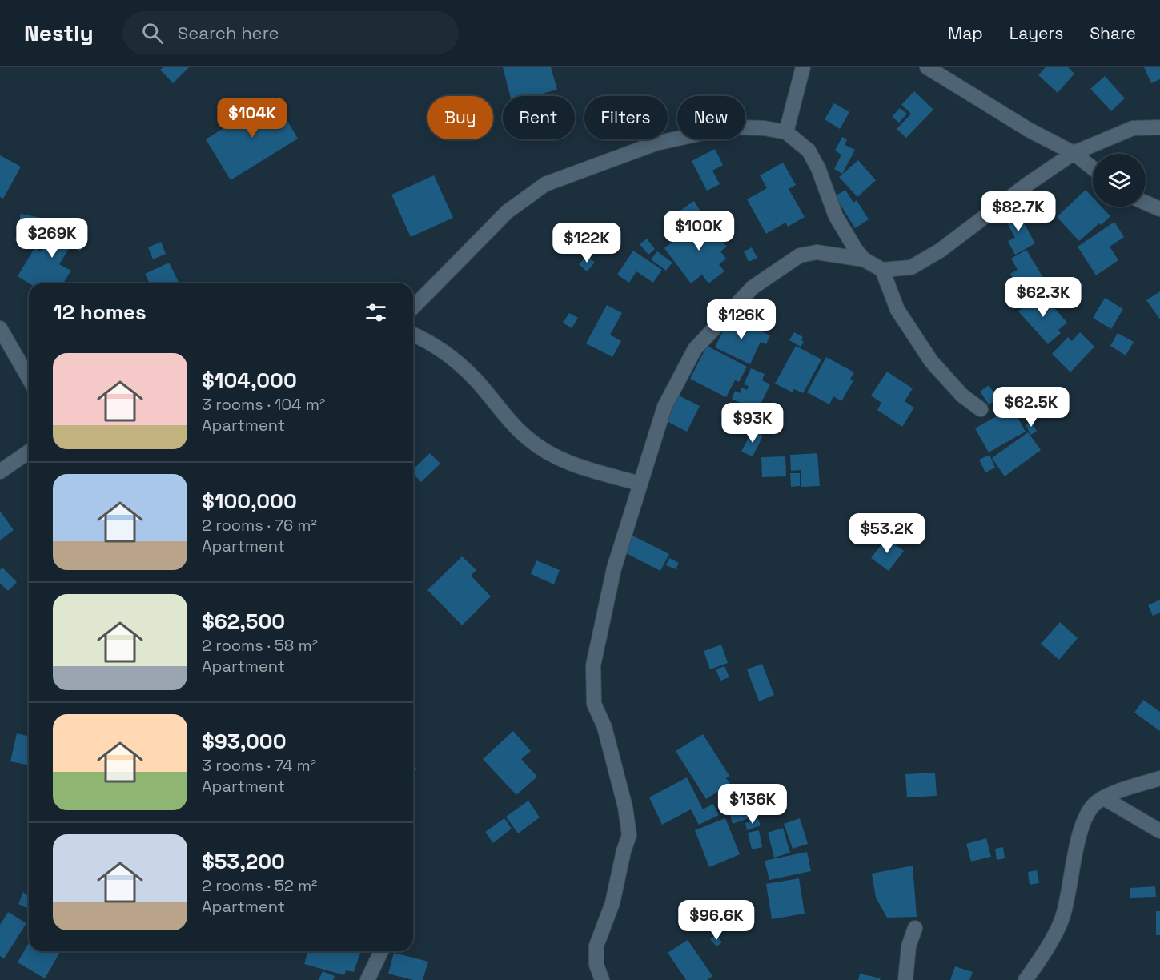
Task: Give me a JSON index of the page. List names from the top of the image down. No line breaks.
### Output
{"page":{"header":"Nestly","search":"Search here","nav":["Map","Layers","Share"],"chip":["Buy","Rent","Filters","New"],"price":["$104K","$82.7K","$100K","$269K","$122K","$62.3K","$126K","$62.5K","$93K","$53.2K","$136K","$96.6K"],"heading":"12 homes","list":[{"name":"$104,000","note":"3 rooms · 104 m² · Apartment"},{"name":"$100,000","note":"2 rooms · 76 m² · Apartment"},{"name":"$62,500","note":"2 rooms · 58 m² · Apartment"},{"name":"$93,000","note":"3 rooms · 74 m² · Apartment"},{"name":"$53,200","note":"2 rooms · 52 m² · Apartment"}]}}
